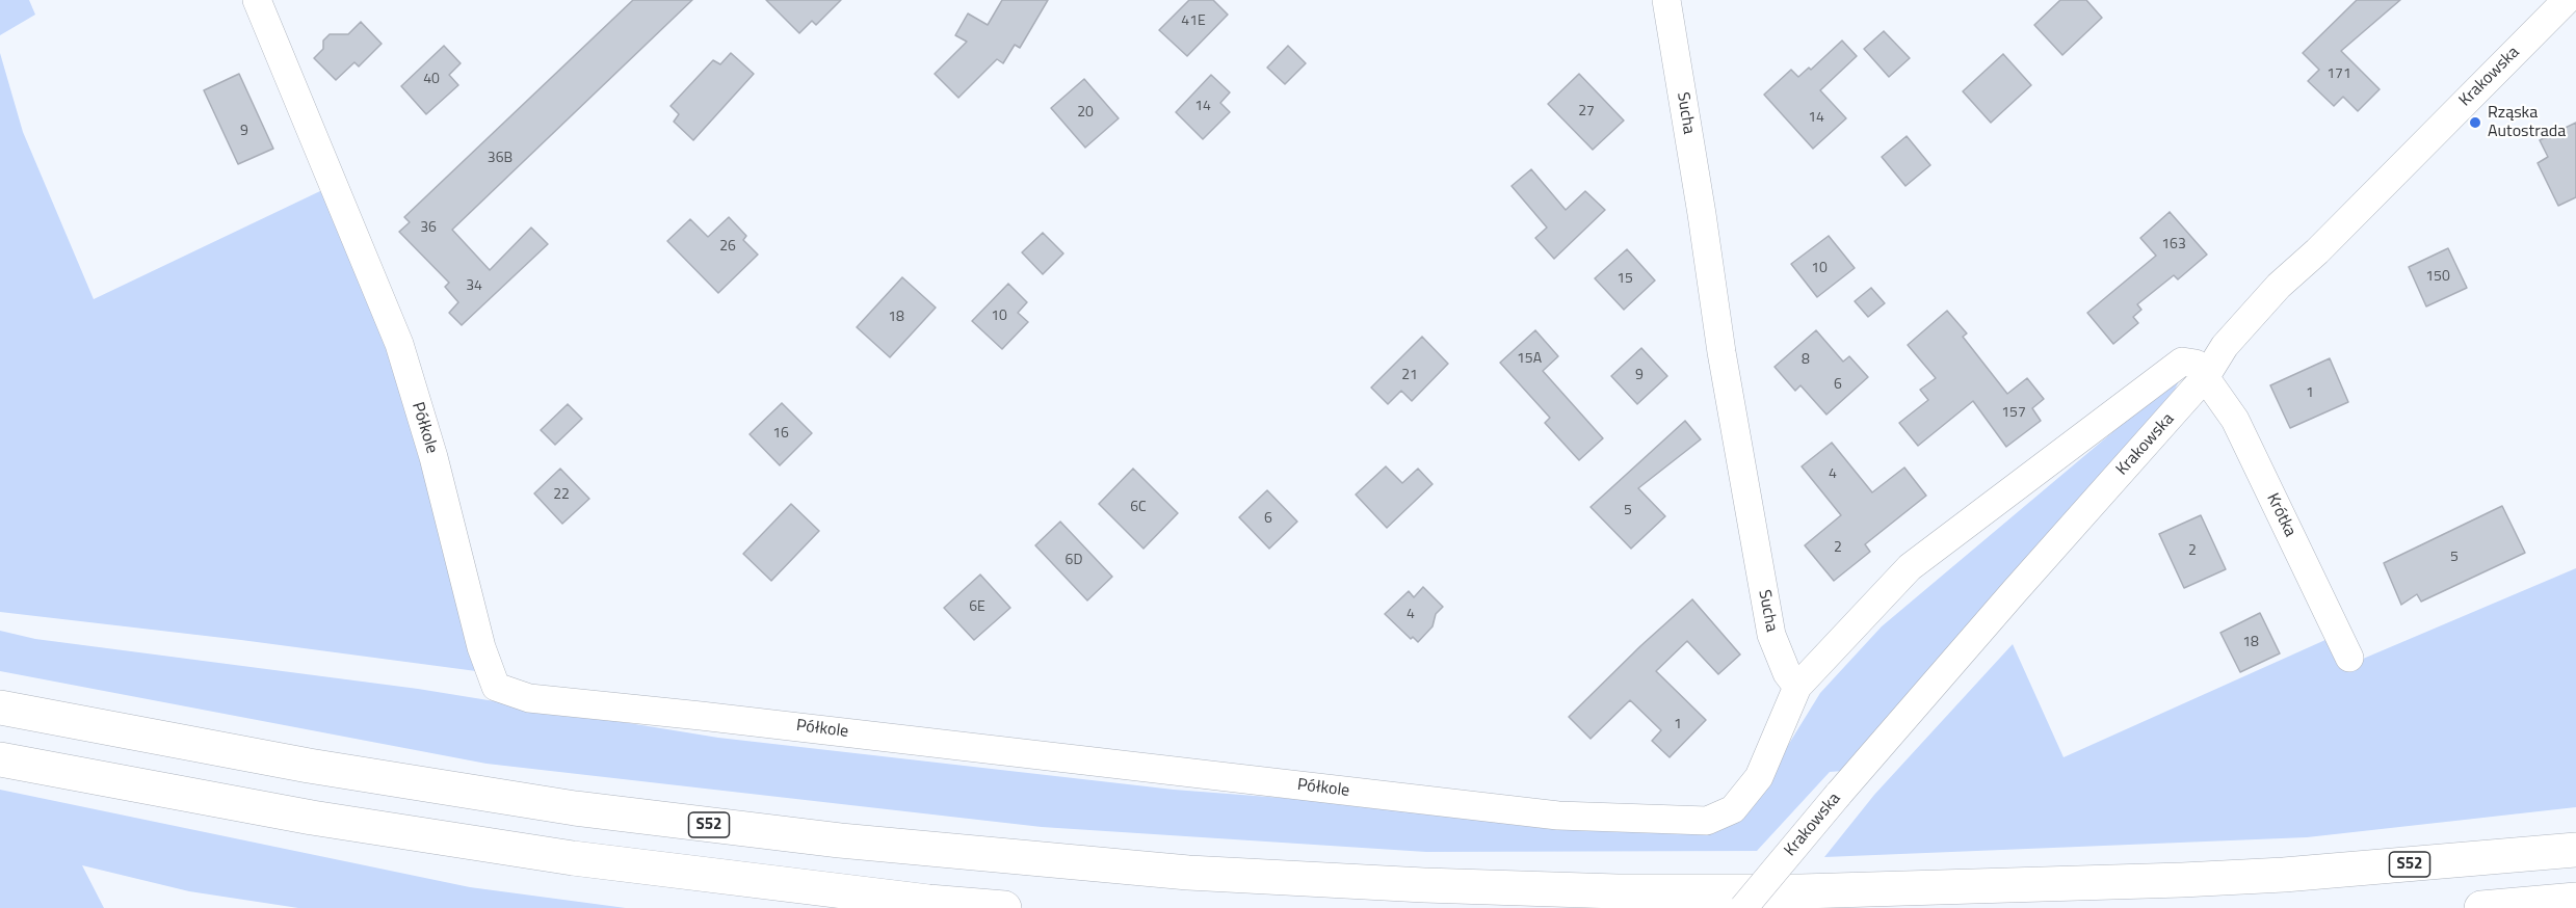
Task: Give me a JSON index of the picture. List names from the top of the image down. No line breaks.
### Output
{"streets":{"highway":["S52"],"street":["Krakowska","Sucha","Półkole","Krótka"]},"crossings":[["Krakowska","Krótka"],["Sucha","Półkole"]],"places":["Rząska Autostrada"],"house_numbers":["41E","171","40","14","27","20","14","9","36B","36","163","26","10","150","15","34","10","18","15A","8","21","9","6","1","157","16","4","22","6C","5","6","2","2","5","6D","6E","4","18","1"]}
